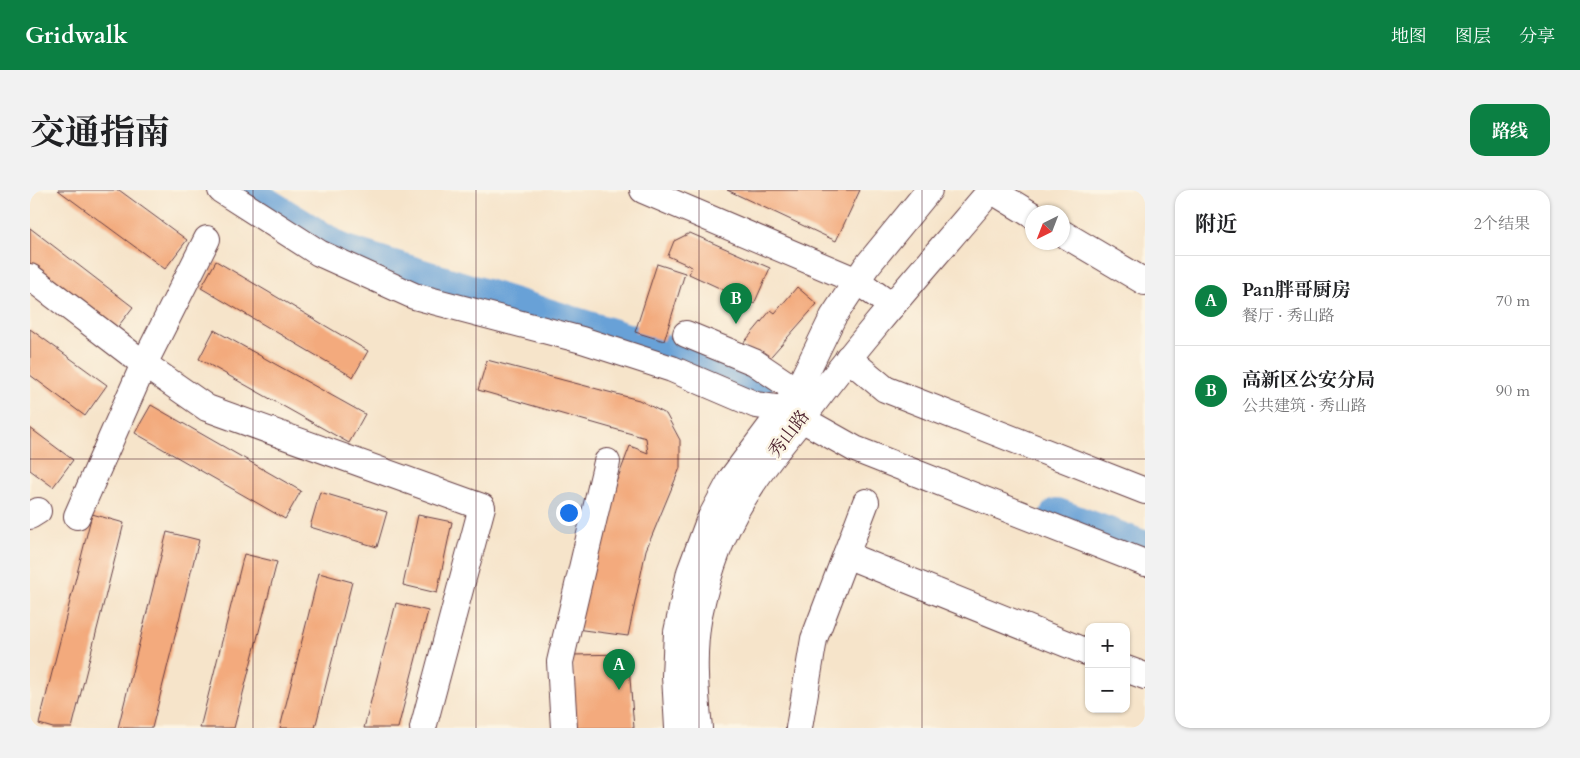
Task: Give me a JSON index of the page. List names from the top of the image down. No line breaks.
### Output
{"streets":{"street":["秀山路"]},"north":"bottom left","page":{"header":"Gridwalk","nav":["地图","图层","分享"],"title":"交通指南","buttons":"路线","heading":["附近","2个结果"],"list":[{"mark":"A","name":"Pan胖哥厨房","note":"餐厅 · 秀山路","value":"70 m"},{"mark":"B","name":"高新区公安分局","note":"公共建筑 · 秀山路","value":"90 m"}],"pins":["B","A"],"map_buttons":["+","−"]}}
